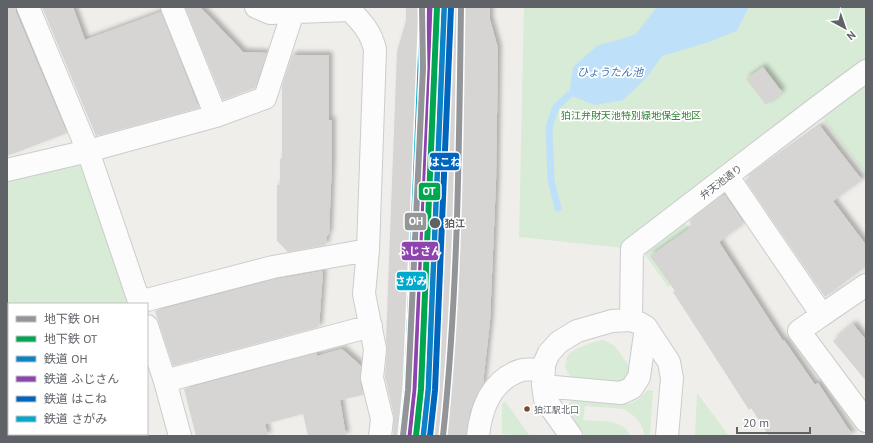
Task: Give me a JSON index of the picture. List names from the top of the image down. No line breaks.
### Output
{"streets":{"street":["弁天池通り"]},"water":["ひょうたん池"],"parks":["狛江弁財天池特別緑地保全地区"],"places":["狛江","狛江駅北口"],"lines":["metro line OH","metro line OT","rail line OH","rail line ふじさん","rail line はこね","rail line さがみ"],"legend":["地下鉄 OH","地下鉄 OT","鉄道 OH","鉄道 ふじさん","鉄道 はこね","鉄道 さがみ"],"scale_bar":"20 m","north":"bottom right"}
